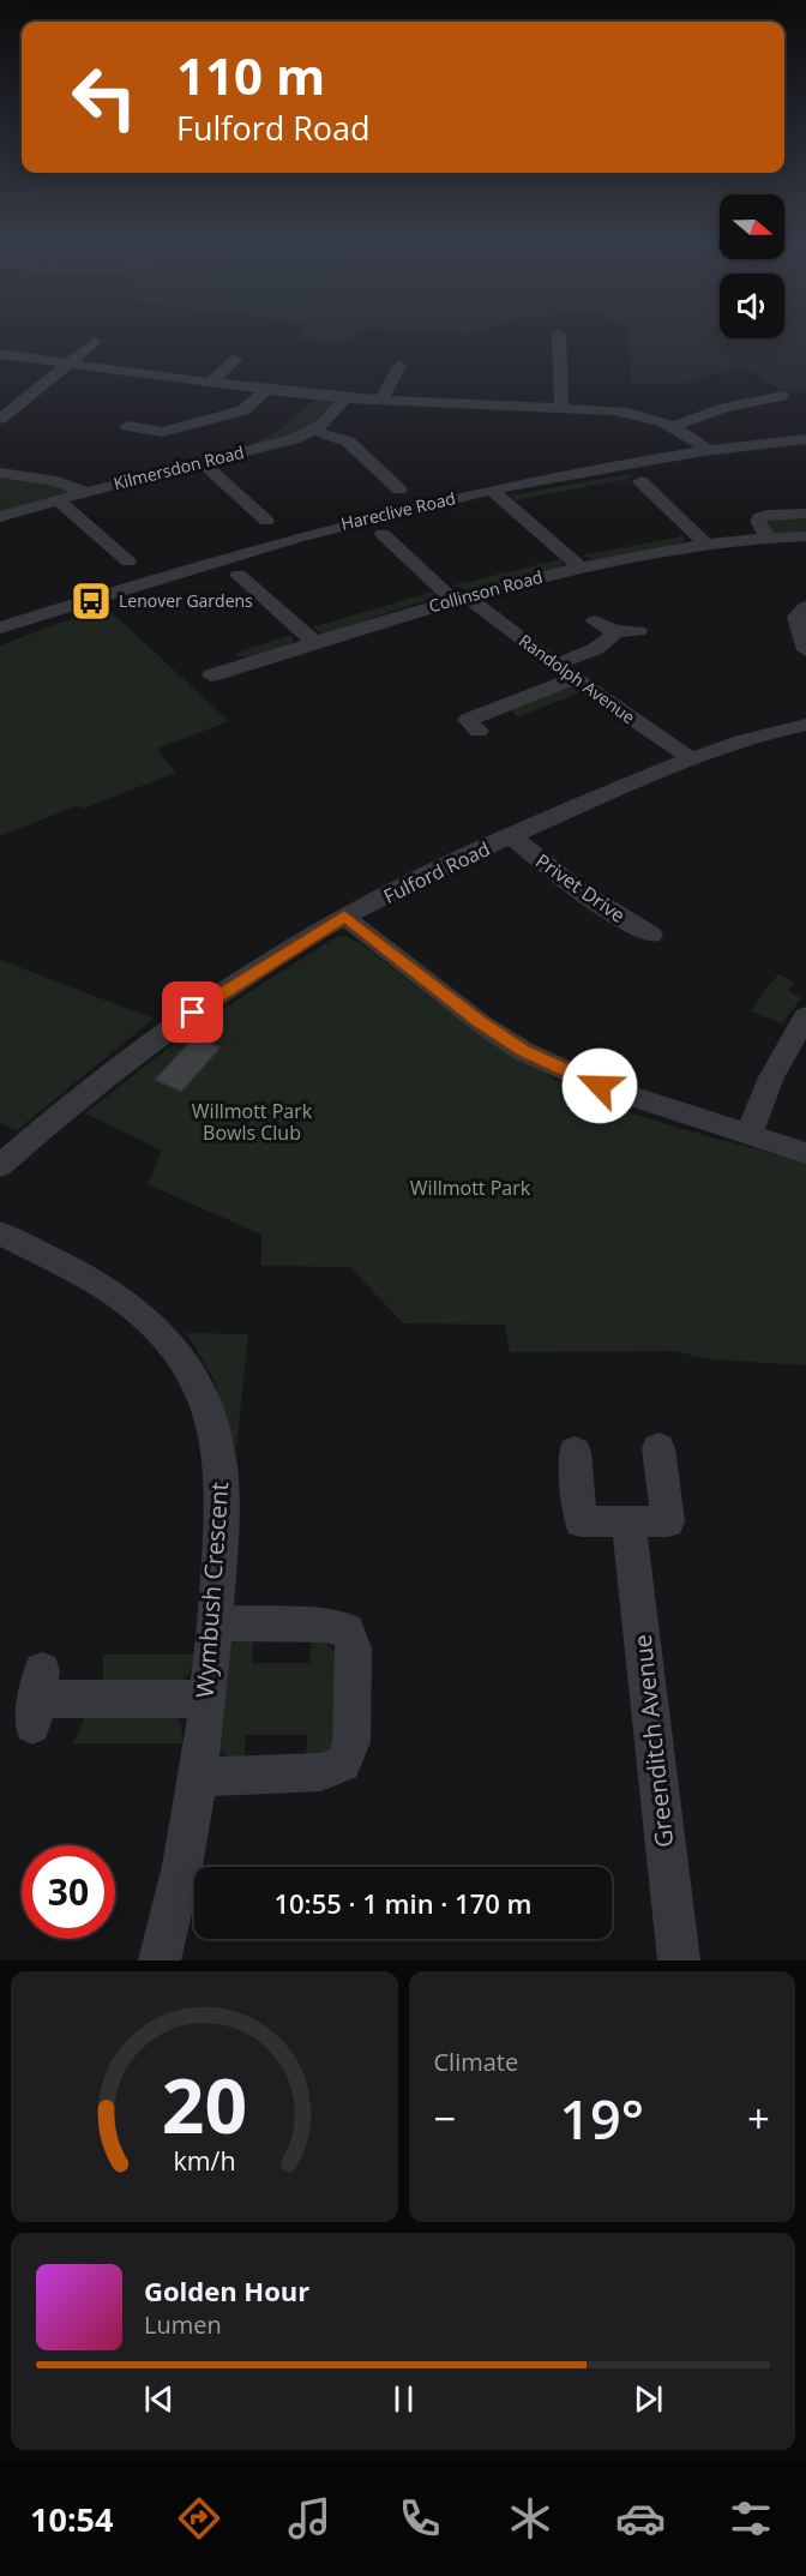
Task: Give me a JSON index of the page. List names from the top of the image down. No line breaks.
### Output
{"streets":{"street":["Kilmersdon Road","Hareclive Road","Collinson Road","Randolph Avenue","Fulford Road","Privet Drive","Wymbush Crescent","Greenditch Avenue"]},"crossings":[["Collinson Road","Randolph Avenue"],["Randolph Avenue","Fulford Road"],["Fulford Road","Privet Drive"]],"parks":["Willmott Park Bowls Club","Willmott Park"],"places":{"bus stop":["Lenover Gardens"]},"north":"right","page":{"turn":["110 m","Fulford Road"],"limit":"30","trip":"10:55 · 1 min · 170 m","tile":"Climate","heat":["−","19°","+"],"song":["Golden Hour","Lumen"],"tabs":"10:54","gauge":["20","km/h"]}}
